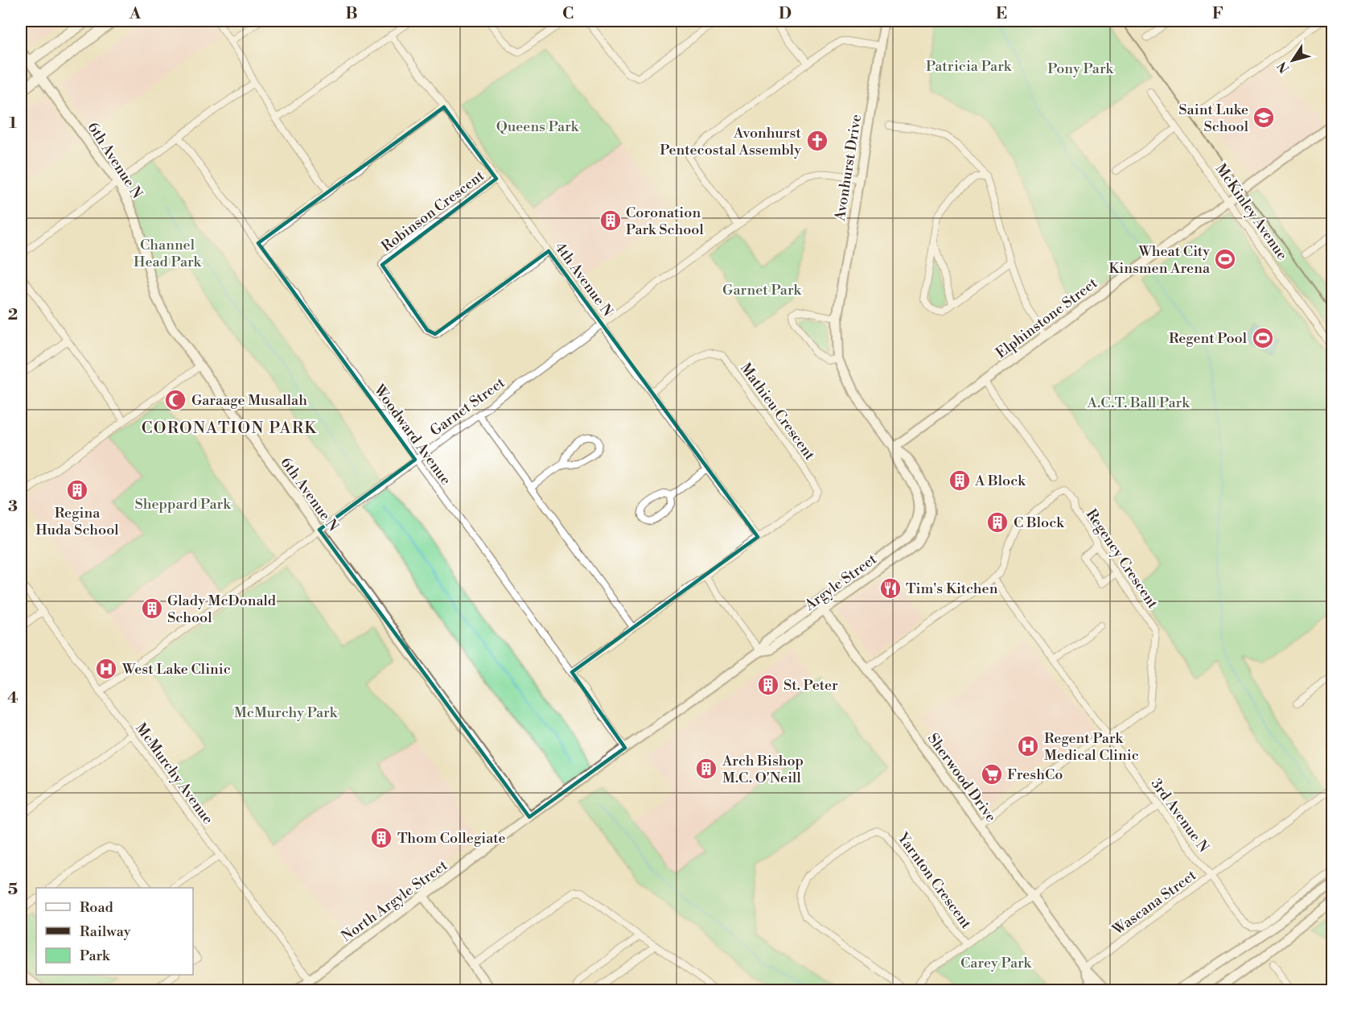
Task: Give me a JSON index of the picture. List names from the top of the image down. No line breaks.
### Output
{"streets":{"street":["6th Avenue N","Avonhurst Drive","Robinson Crescent","McKinley Avenue","4th Avenue N","Elphinstone Street","Garnet Street","Mathieu Crescent","Woodward Avenue","Regency Crescent","Argyle Street","McMurchy Avenue","Sherwood Drive","3rd Avenue N","Yarnton Crescent","North Argyle Street","Wascana Street"]},"crossings":[["6th Avenue N","Garnet Street"],["6th Avenue N","North Argyle Street"],["Avonhurst Drive","Elphinstone Street"],["Avonhurst Drive","Garnet Street"],["Avonhurst Drive","Argyle Street"],["Robinson Crescent","4th Avenue N"],["McKinley Avenue","Elphinstone Street"],["4th Avenue N","Garnet Street"],["4th Avenue N","Mathieu Crescent"],["Garnet Street","Woodward Avenue"],["Garnet Street","McMurchy Avenue"],["Woodward Avenue","Argyle Street"],["Woodward Avenue","North Argyle Street"],["Regency Crescent","Sherwood Drive"],["Regency Crescent","3rd Avenue N"],["Argyle Street","Sherwood Drive"],["Argyle Street","North Argyle Street"],["McMurchy Avenue","North Argyle Street"],["Sherwood Drive","Wascana Street"],["3rd Avenue N","Wascana Street"]],"districts":["CORONATION PARK"],"parks":["Patricia Park","Pony Park","Queens Park","Channel Head Park","Garnet Park","A.C.T. Ball Park","Sheppard Park","McMurchy Park","Carey Park"],"places":{"school or university":["Saint Luke School"],"church":["Avonhurst Pentecostal Assembly"],"building":["Coronation Park School","A Block","Regina Huda School","C Block","Glady McDonald School","St. Peter","Arch Bishop M.C. O'Neill","Thom Collegiate"],"sports":["Wheat City Kinsmen Arena","Regent Pool"],"mosque":["Garaage Musallah"],"restaurant":["Tim's Kitchen"],"hospital":["West Lake Clinic","Regent Park Medical Clinic"],"supermarket":["FreshCo"]},"legend":["Road","Railway","Park"],"north":"bottom left","grid":{"columns":["A","B","C","D","E","F"],"rows":["1","2","3","4","5"]}}
